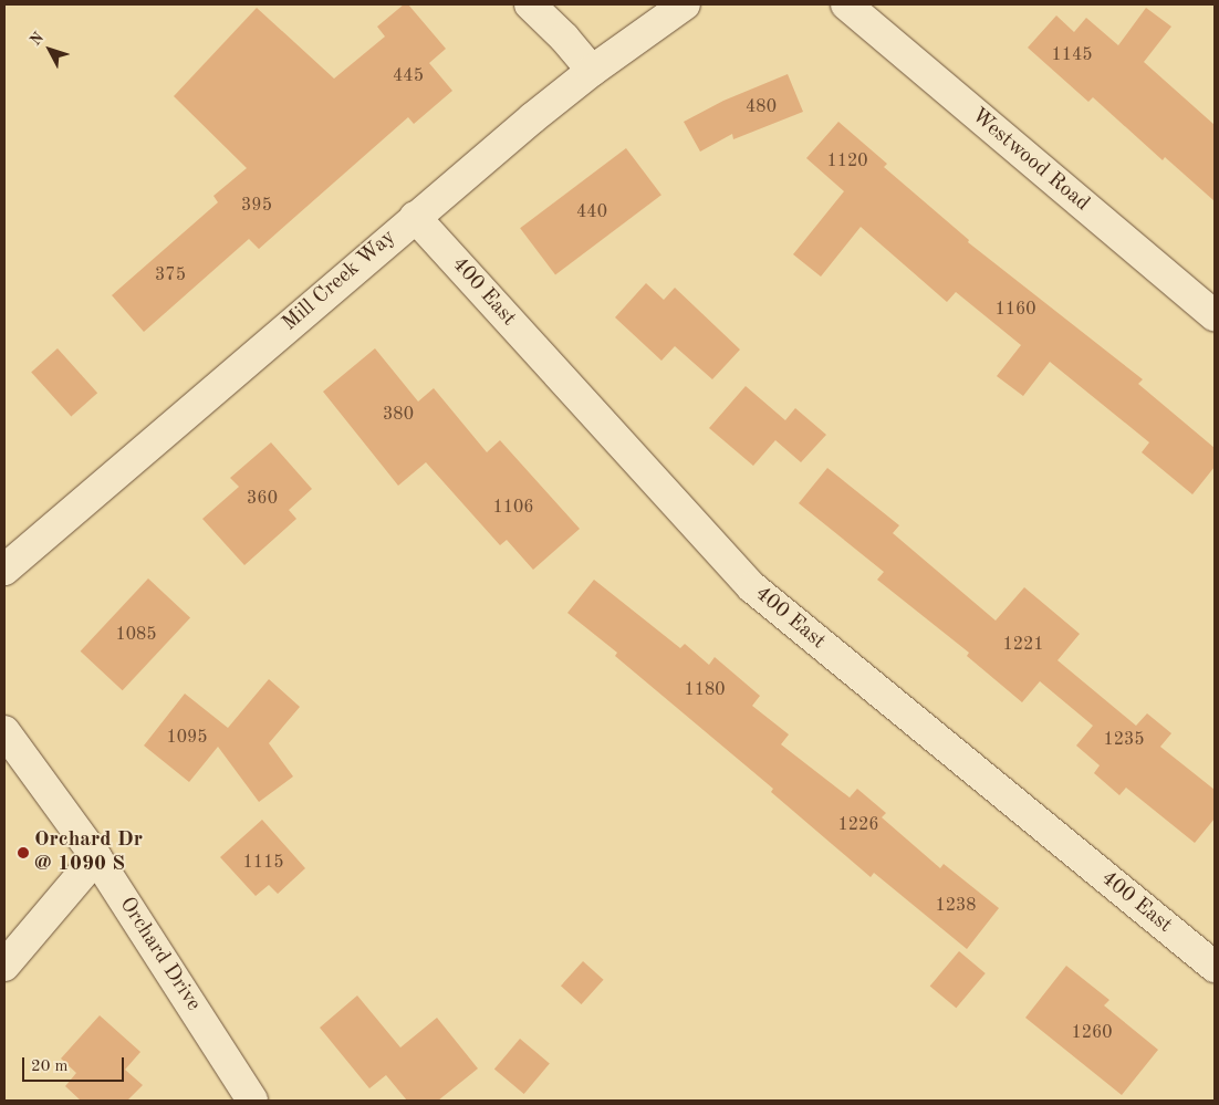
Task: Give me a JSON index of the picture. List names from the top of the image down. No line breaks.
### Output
{"streets":{"street":["Westwood Road","Mill Creek Way","400 East","Orchard Drive"]},"crossings":[["Mill Creek Way","400 East"]],"places":["Orchard Dr @ 1090 S"],"house_numbers":["1145","445","480","1120","395","440","375","1160","380","360","1106","1085","1221","1180","1095","1235","1226","1115","1238","1260"],"scale_bar":"20 m","north":"top left"}
